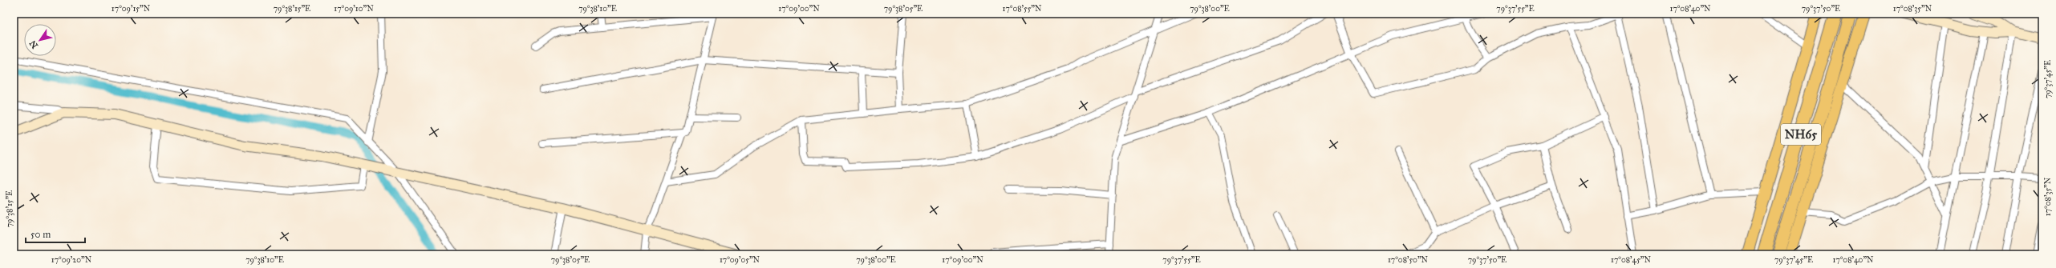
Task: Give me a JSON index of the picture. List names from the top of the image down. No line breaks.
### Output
{"streets":{"highway":["NH65"]},"scale_bar":"50 m","north":"bottom left","coordinates":["17°09'15\"N","79°38'15\"E","17°09'10\"N","79°38'10\"E","17°09'00\"N","79°38'05\"E","17°08'55\"N","79°38'00\"E","79°37'55\"E","17°08'40\"N","79°37'50\"E","17°08'35\"N","79°37'45\"E","17°09'20\"N","17°09'05\"N","17°08'50\"N","17°08'45\"N"]}
